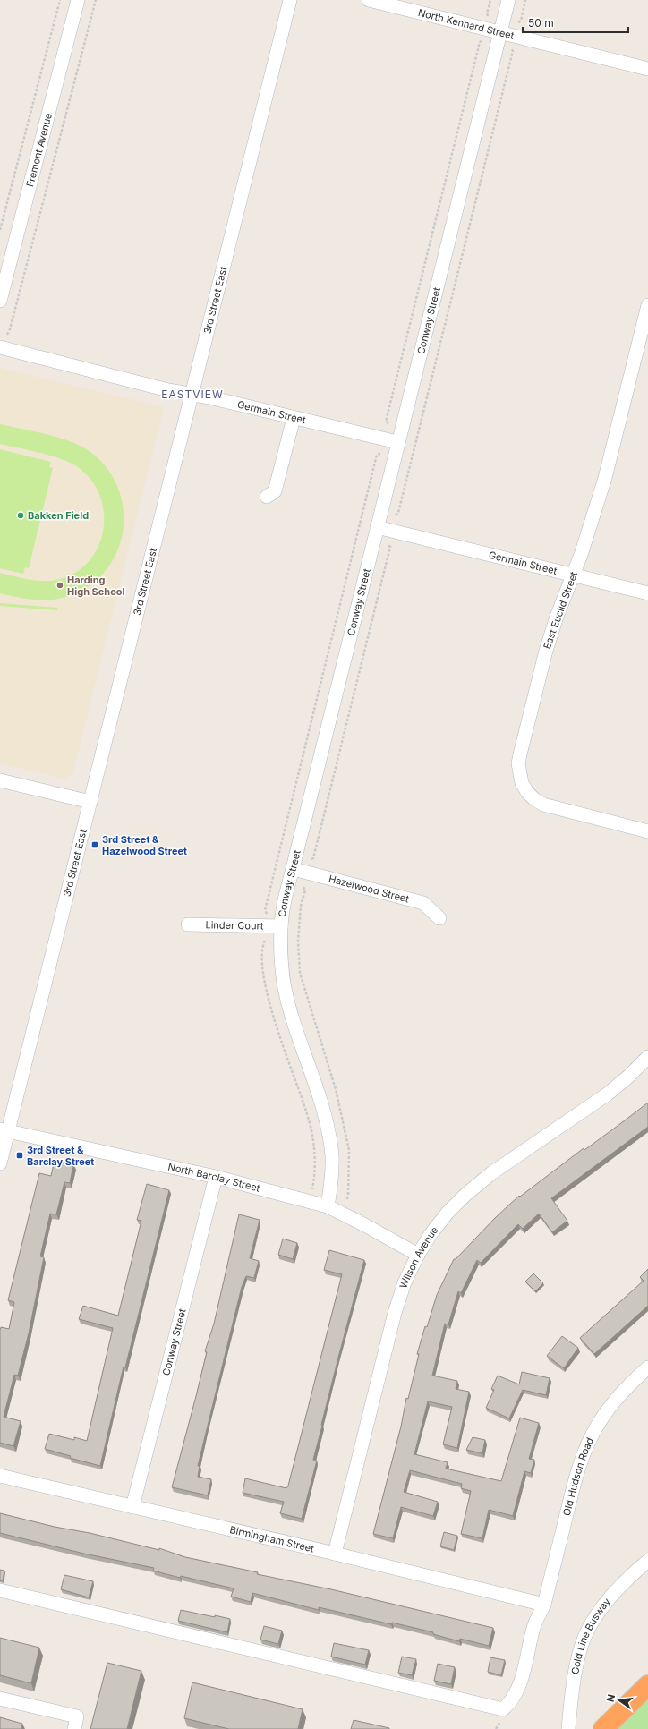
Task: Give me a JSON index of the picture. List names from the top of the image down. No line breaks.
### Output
{"streets":{"street":["North Kennard Street","Fremont Avenue","3rd Street East","Conway Street","Germain Street","East Euclid Street","Hazelwood Street","Linder Court","North Barclay Street","Wilson Avenue","Old Hudson Road","Birmingham Street","Gold Line Busway"]},"crossings":[["North Kennard Street","Conway Street"],["3rd Street East","Germain Street"],["3rd Street East","North Barclay Street"],["Conway Street","Germain Street"],["Conway Street","Hazelwood Street"],["Conway Street","Linder Court"],["Conway Street","North Barclay Street"],["Conway Street","Birmingham Street"],["Germain Street","East Euclid Street"],["North Barclay Street","Wilson Avenue"],["Wilson Avenue","Birmingham Street"],["Old Hudson Road","Birmingham Street"]],"districts":["EASTVIEW"],"places":{"other":["Bakken Field","Harding High School"],"transit":["3rd Street & Hazelwood Street","3rd Street & Barclay Street"]},"scale_bar":"50 m","north":"left"}
